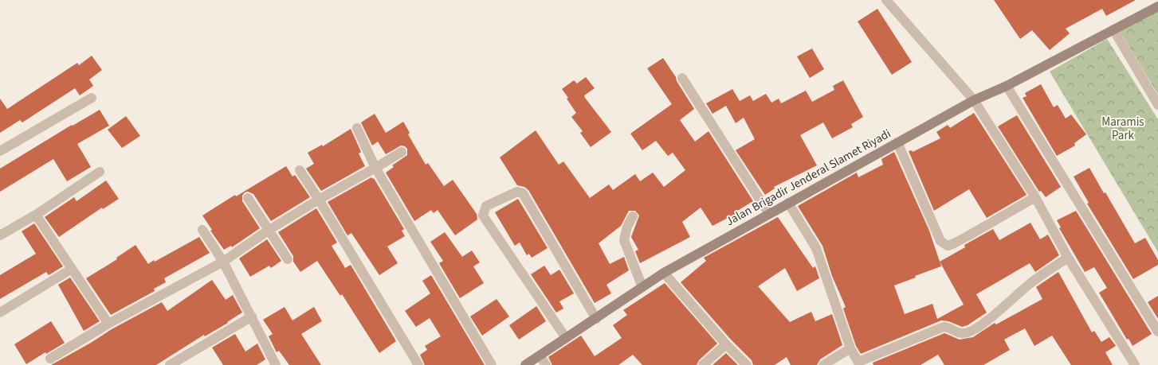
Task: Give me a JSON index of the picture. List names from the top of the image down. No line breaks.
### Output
{"streets":{"main road":["Jalan Brigadir Jenderal Slamet Riyadi"]},"parks":["Maramis Park"]}
